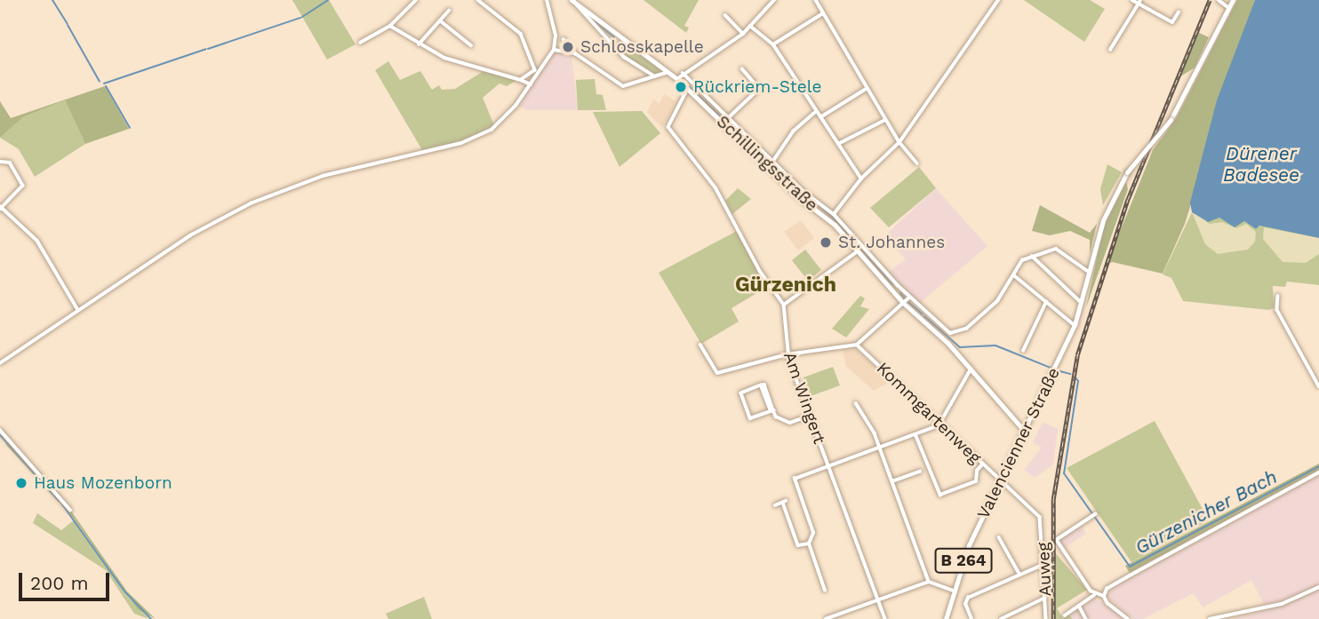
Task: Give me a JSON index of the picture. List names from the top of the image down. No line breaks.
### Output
{"streets":{"main road":["Schillingsstraße","Valencienner Straße","B 264"],"street":["Am Wingert","Kommgartenweg","Auweg"]},"crossings":[["Schillingsstraße","Valencienner Straße"],["Kommgartenweg","Valencienner Straße"],["Kommgartenweg","Auweg"],["Valencienner Straße","B 264"]],"districts":["Gürzenich"],"water":["Dürener Badesee","Gürzenicher Bach"],"places":["Schlosskapelle","Rückriem-Stele","St. Johannes","Haus Mozenborn"],"scale_bar":"200 m"}
